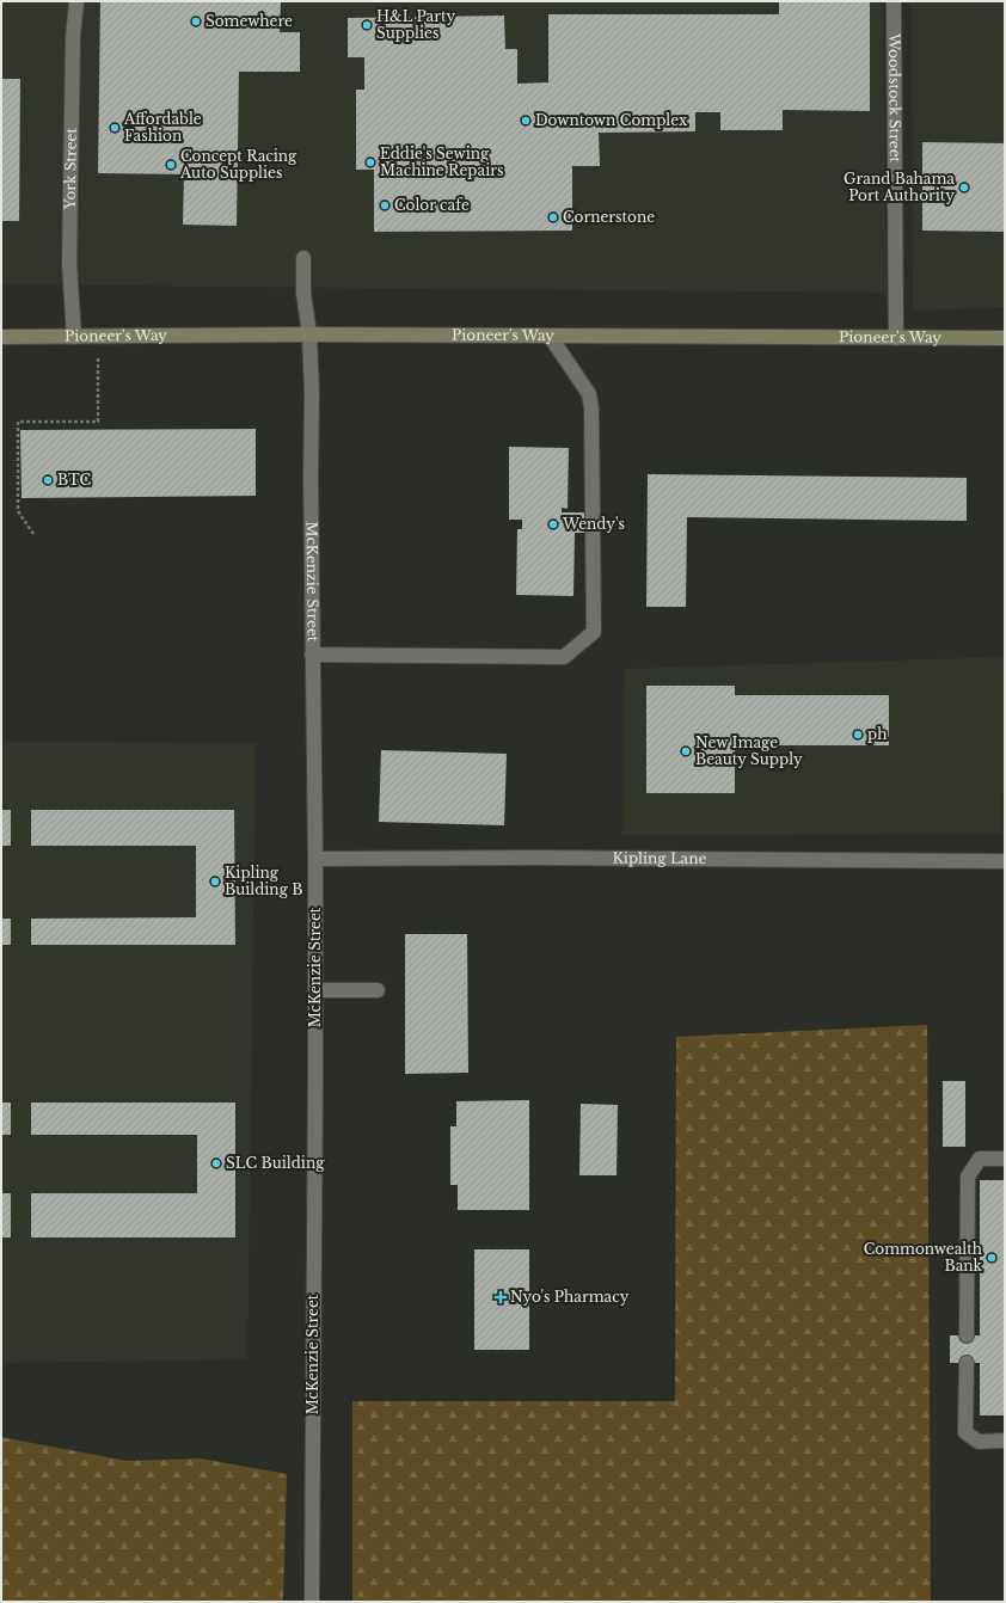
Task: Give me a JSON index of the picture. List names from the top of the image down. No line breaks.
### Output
{"streets":{"main road":["Pioneer's Way"],"street":["Woodstock Street","York Street","McKenzie Street","Kipling Lane"]},"crossings":[["Woodstock Street","Pioneer's Way"],["York Street","Pioneer's Way"],["Pioneer's Way","McKenzie Street"],["McKenzie Street","Kipling Lane"]],"places":{"other":["Somewhere","H&L Party Supplies","Downtown Complex","Affordable Fashion","Eddie's Sewing Machine Repairs","Concept Racing Auto Supplies","Grand Bahama Port Authority","Color cafe","Cornerstone","BTC","Wendy's","ph","New Image Beauty Supply","Kipling Building B","SLC Building","Commonwealth Bank"],"health":["Nyo's Pharmacy"]}}
